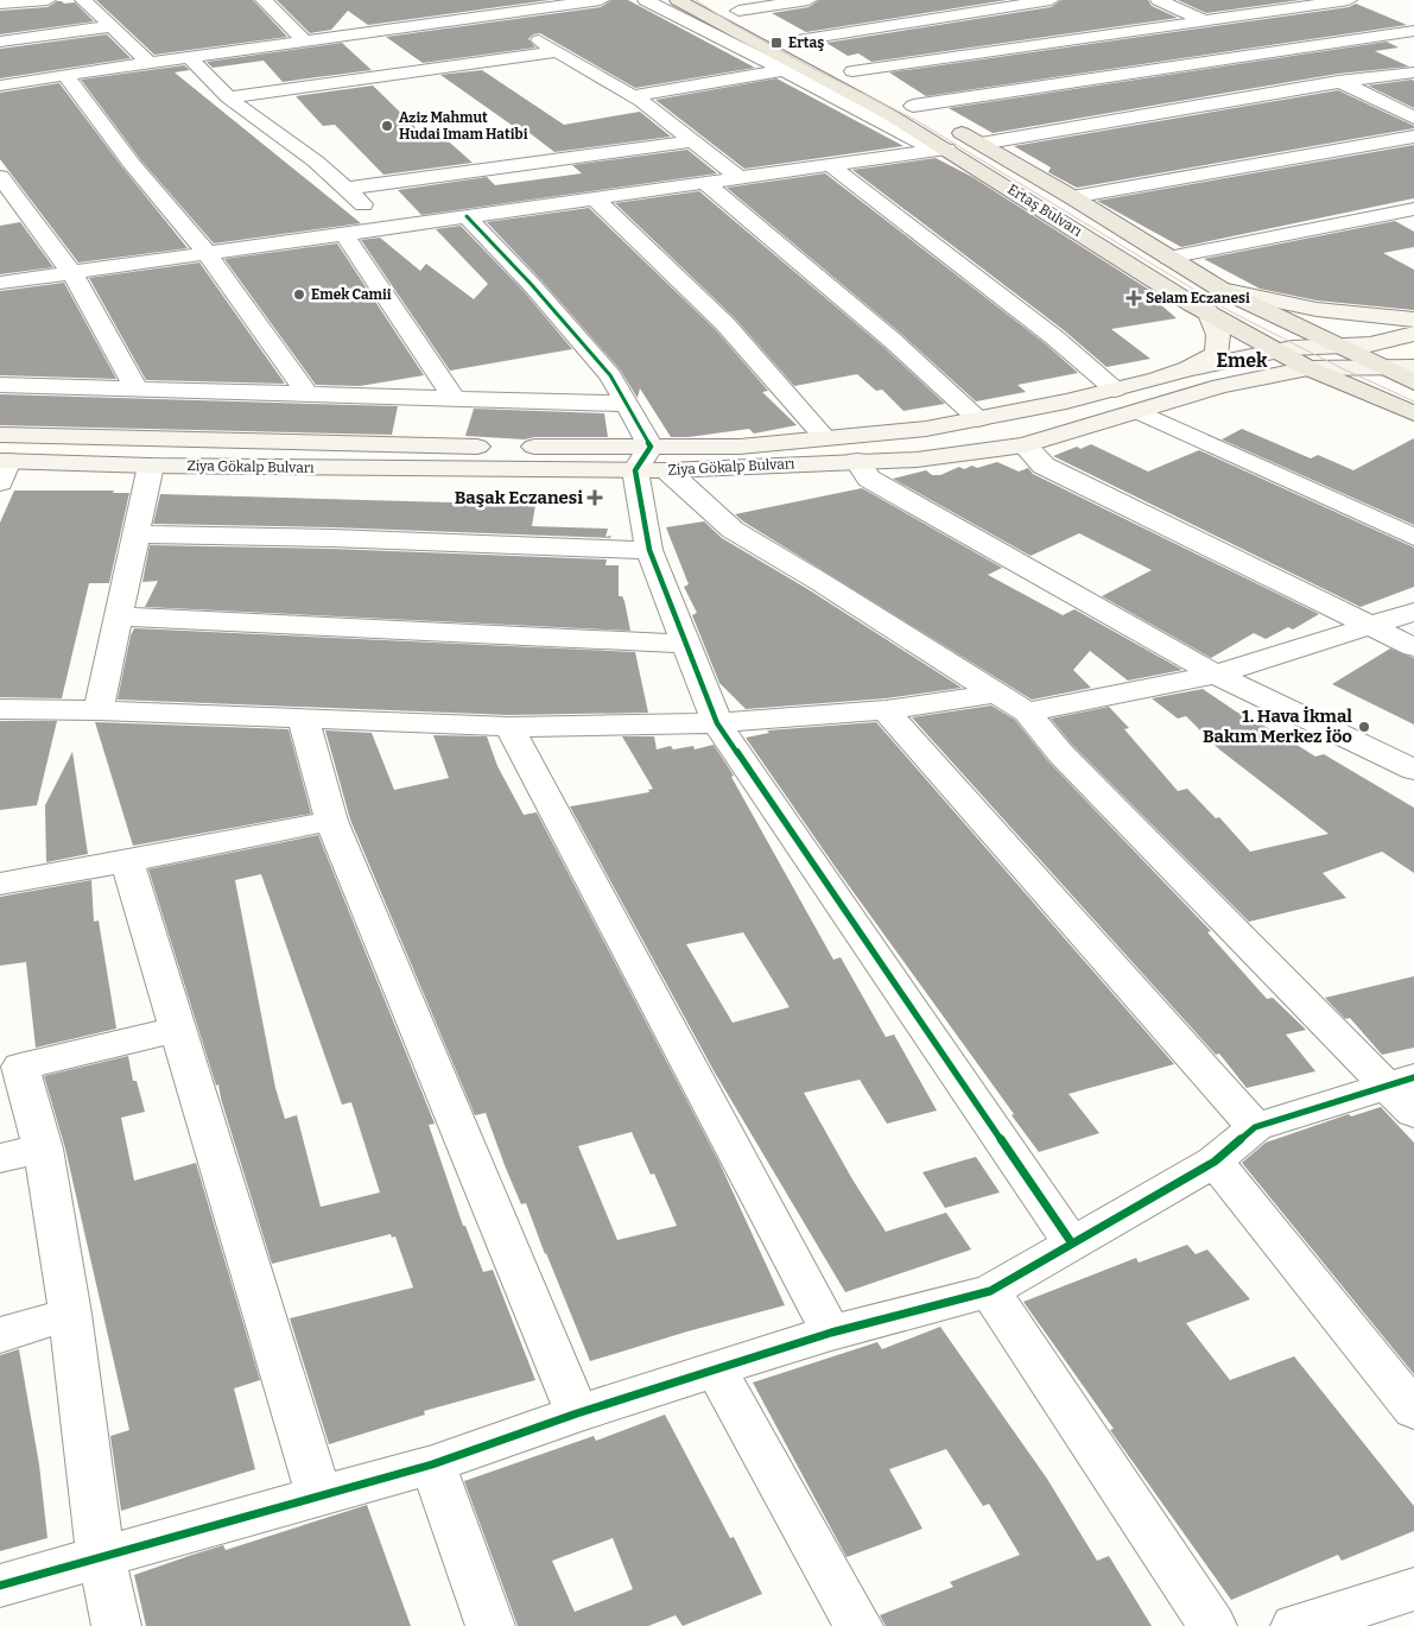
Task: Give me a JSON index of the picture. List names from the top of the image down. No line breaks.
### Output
{"streets":{"main road":["Ertaş Bulvarı","Ziya Gökalp Bulvarı"]},"crossings":[["Ertaş Bulvarı","Ziya Gökalp Bulvarı"]],"districts":["Emek"],"places":{"transit":["Ertaş"],"other":["Aziz Mahmut Hudai Imam Hatibi","Emek Camii","1. Hava İkmal Bakım Merkez İöo"],"health":["Selam Eczanesi","Başak Eczanesi"]}}
